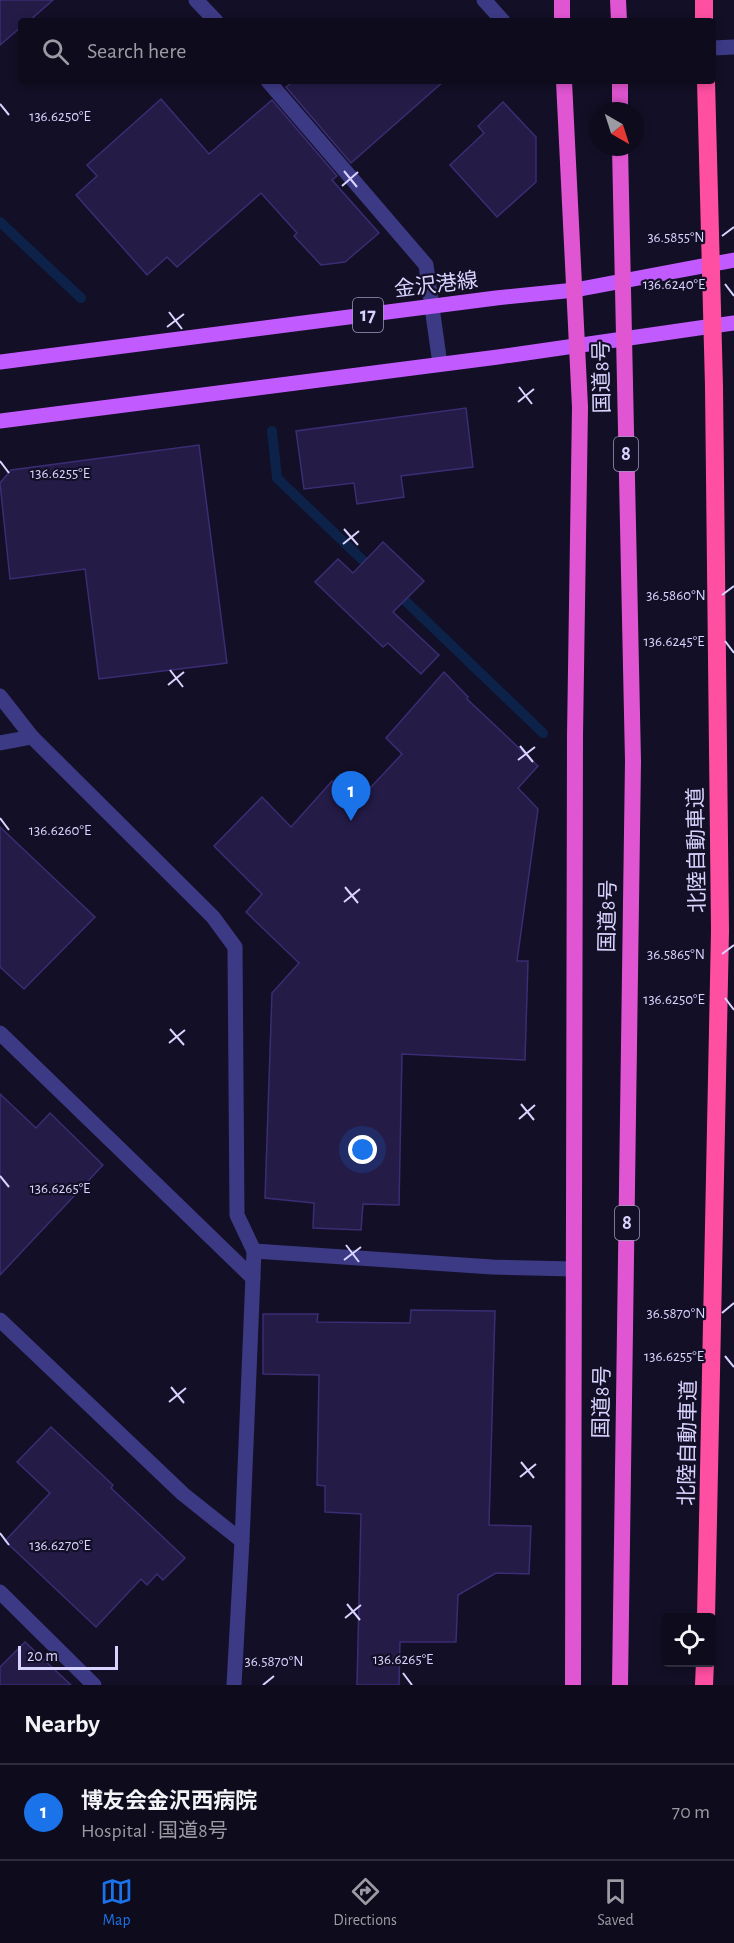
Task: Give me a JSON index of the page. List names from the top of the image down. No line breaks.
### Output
{"streets":{"highway":["国道8号","8","北陸自動車道"],"main road":["金沢港線","17"]},"scale_bar":"20 m","north":"bottom right","page":{"search":"Search here","pins":"1","scale":"20 m","heading":"Nearby","list":[{"mark":"1","name":"博友会金沢西病院","note":"Hospital · 国道8号","value":"70 m"}],"nav":["Map","Directions","Saved"]},"coordinates":["136.6250°E","36.5855°N","136.6240°E","136.6255°E","36.5860°N","136.6245°E","136.6260°E","36.5865°N","136.6265°E","36.5870°N","136.6270°E"]}
